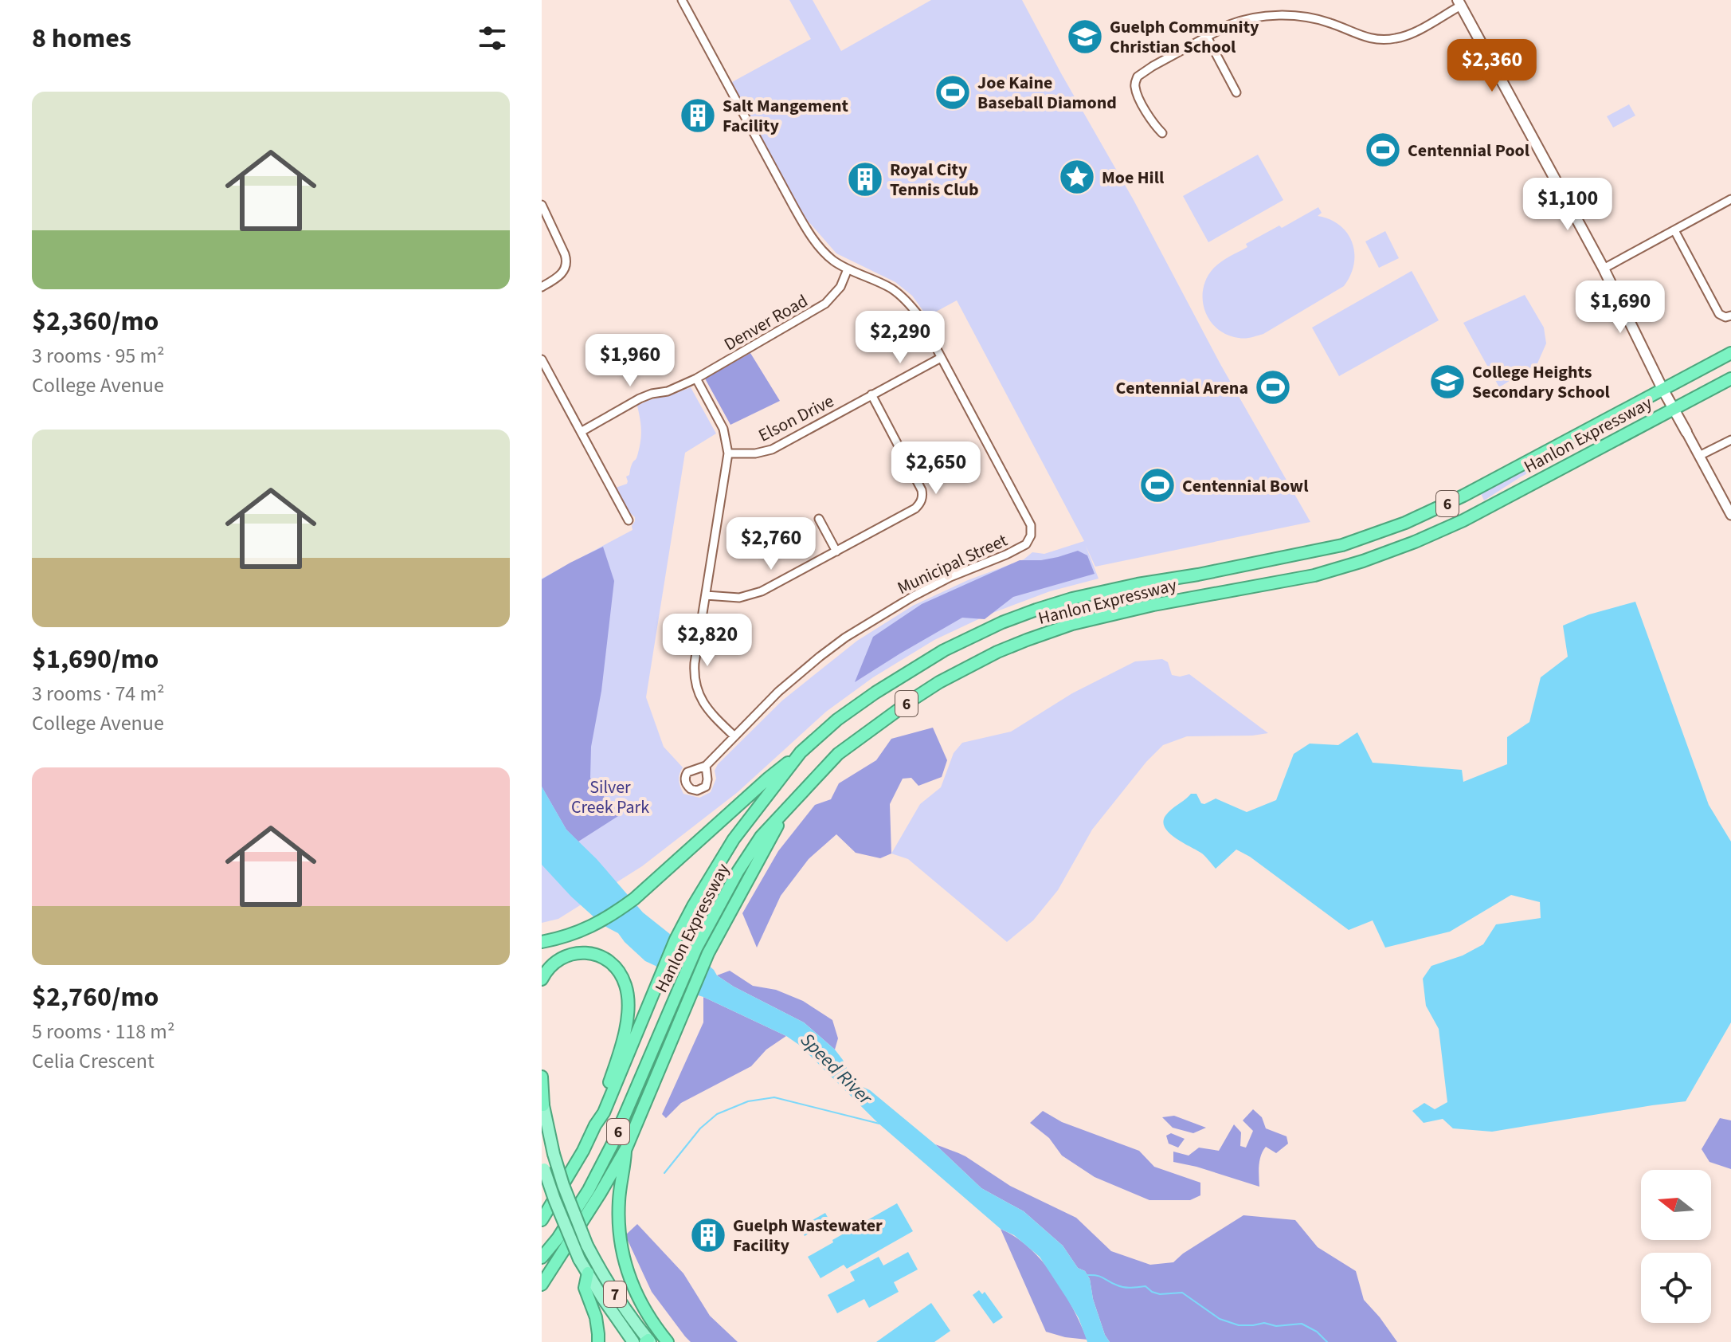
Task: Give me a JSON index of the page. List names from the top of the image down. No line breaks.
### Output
{"streets":{"highway":["Hanlon Expressway","6"],"main road":["7"],"street":["Denver Road","Elson Drive","Municipal Street"]},"crossings":[["Denver Road","Municipal Street"],["Elson Drive","Municipal Street"]],"water":["Speed River"],"parks":["Silver Creek Park"],"places":{"school or university":["Guelph Community Christian School","College Heights Secondary School"],"sports":["Joe Kaine Baseball Diamond","Centennial Pool","Centennial Arena","Centennial Bowl"],"building":["Salt Mangement Facility","Royal City Tennis Club","Guelph Wastewater Facility"],"place":["Moe Hill"]},"north":"left","page":{"heading":"8 homes","price":["$2,360","$1,100","$1,690","$2,290","$1,960","$2,650","$2,760","$2,820"],"list":[{"name":"$2,360/mo","note":"3 rooms · 95 m² · College Avenue"},{"name":"$1,690/mo","note":"3 rooms · 74 m² · College Avenue"},{"name":"$2,760/mo","note":"5 rooms · 118 m² · Celia Crescent"}]}}
